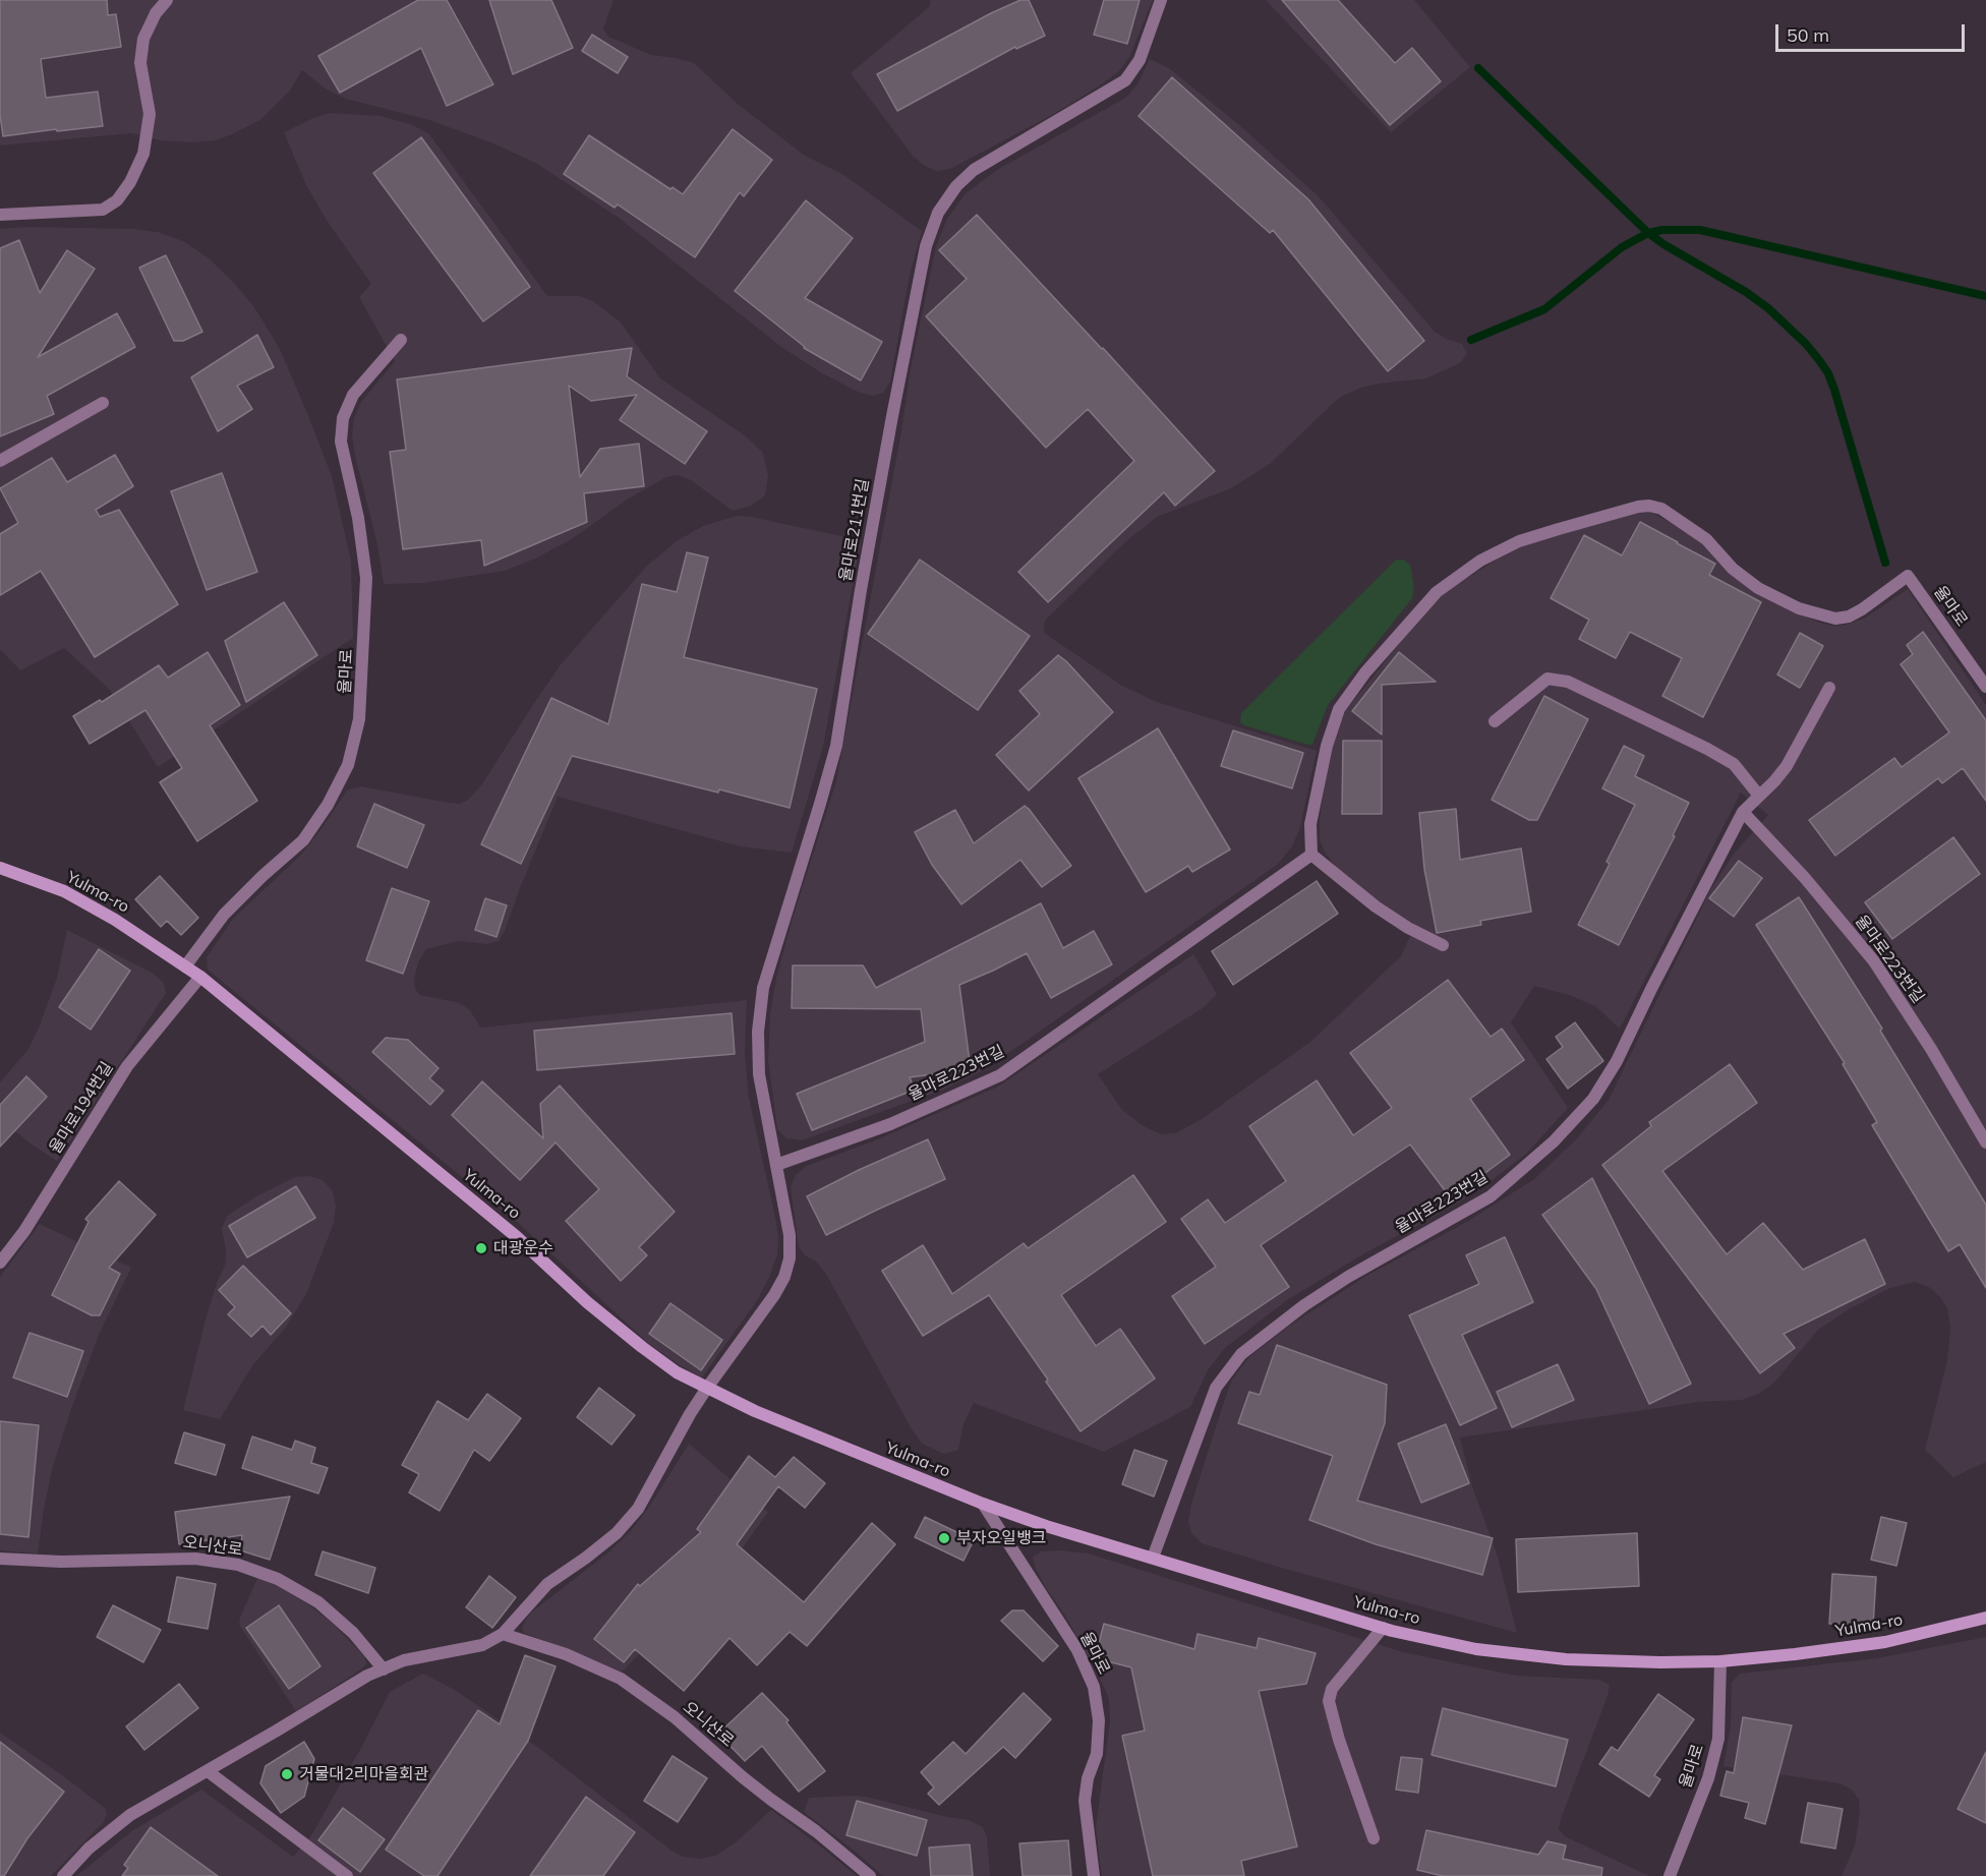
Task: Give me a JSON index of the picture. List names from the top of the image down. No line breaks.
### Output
{"streets":{"street":["율마로211번길","율마로","Yulma-ro","율마로223번길","율마로194번길","오니산로"]},"crossings":[["율마로211번길","Yulma-ro"],["율마로211번길","율마로223번길"],["율마로","Yulma-ro"],["율마로","율마로223번길"],["Yulma-ro","율마로223번길"],["Yulma-ro","율마로194번길"]],"places":["대광운수","부자오일뱅크","거물대2리마을회관"],"scale_bar":"50 m"}
